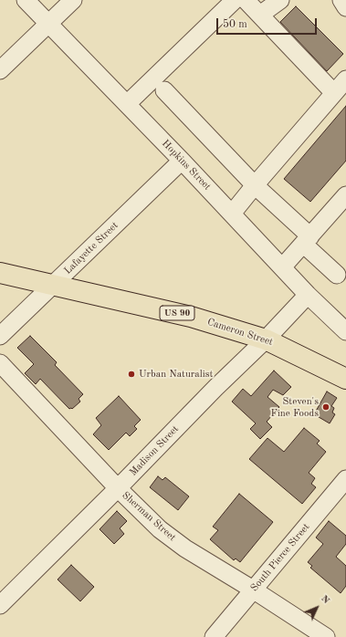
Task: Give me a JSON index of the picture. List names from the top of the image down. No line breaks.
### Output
{"streets":{"main road":["US 90","Cameron Street"],"street":["Hopkins Street","Lafayette Street","Madison Street","Sherman Street","South Pierce Street"]},"crossings":[["Hopkins Street","Lafayette Street"],["Hopkins Street","Madison Street"],["Lafayette Street","Cameron Street"],["Cameron Street","Madison Street"],["Madison Street","Sherman Street"],["Sherman Street","South Pierce Street"]],"places":["Urban Naturalist","Steven's Fine Foods"],"scale_bar":"50 m","north":"top right"}
